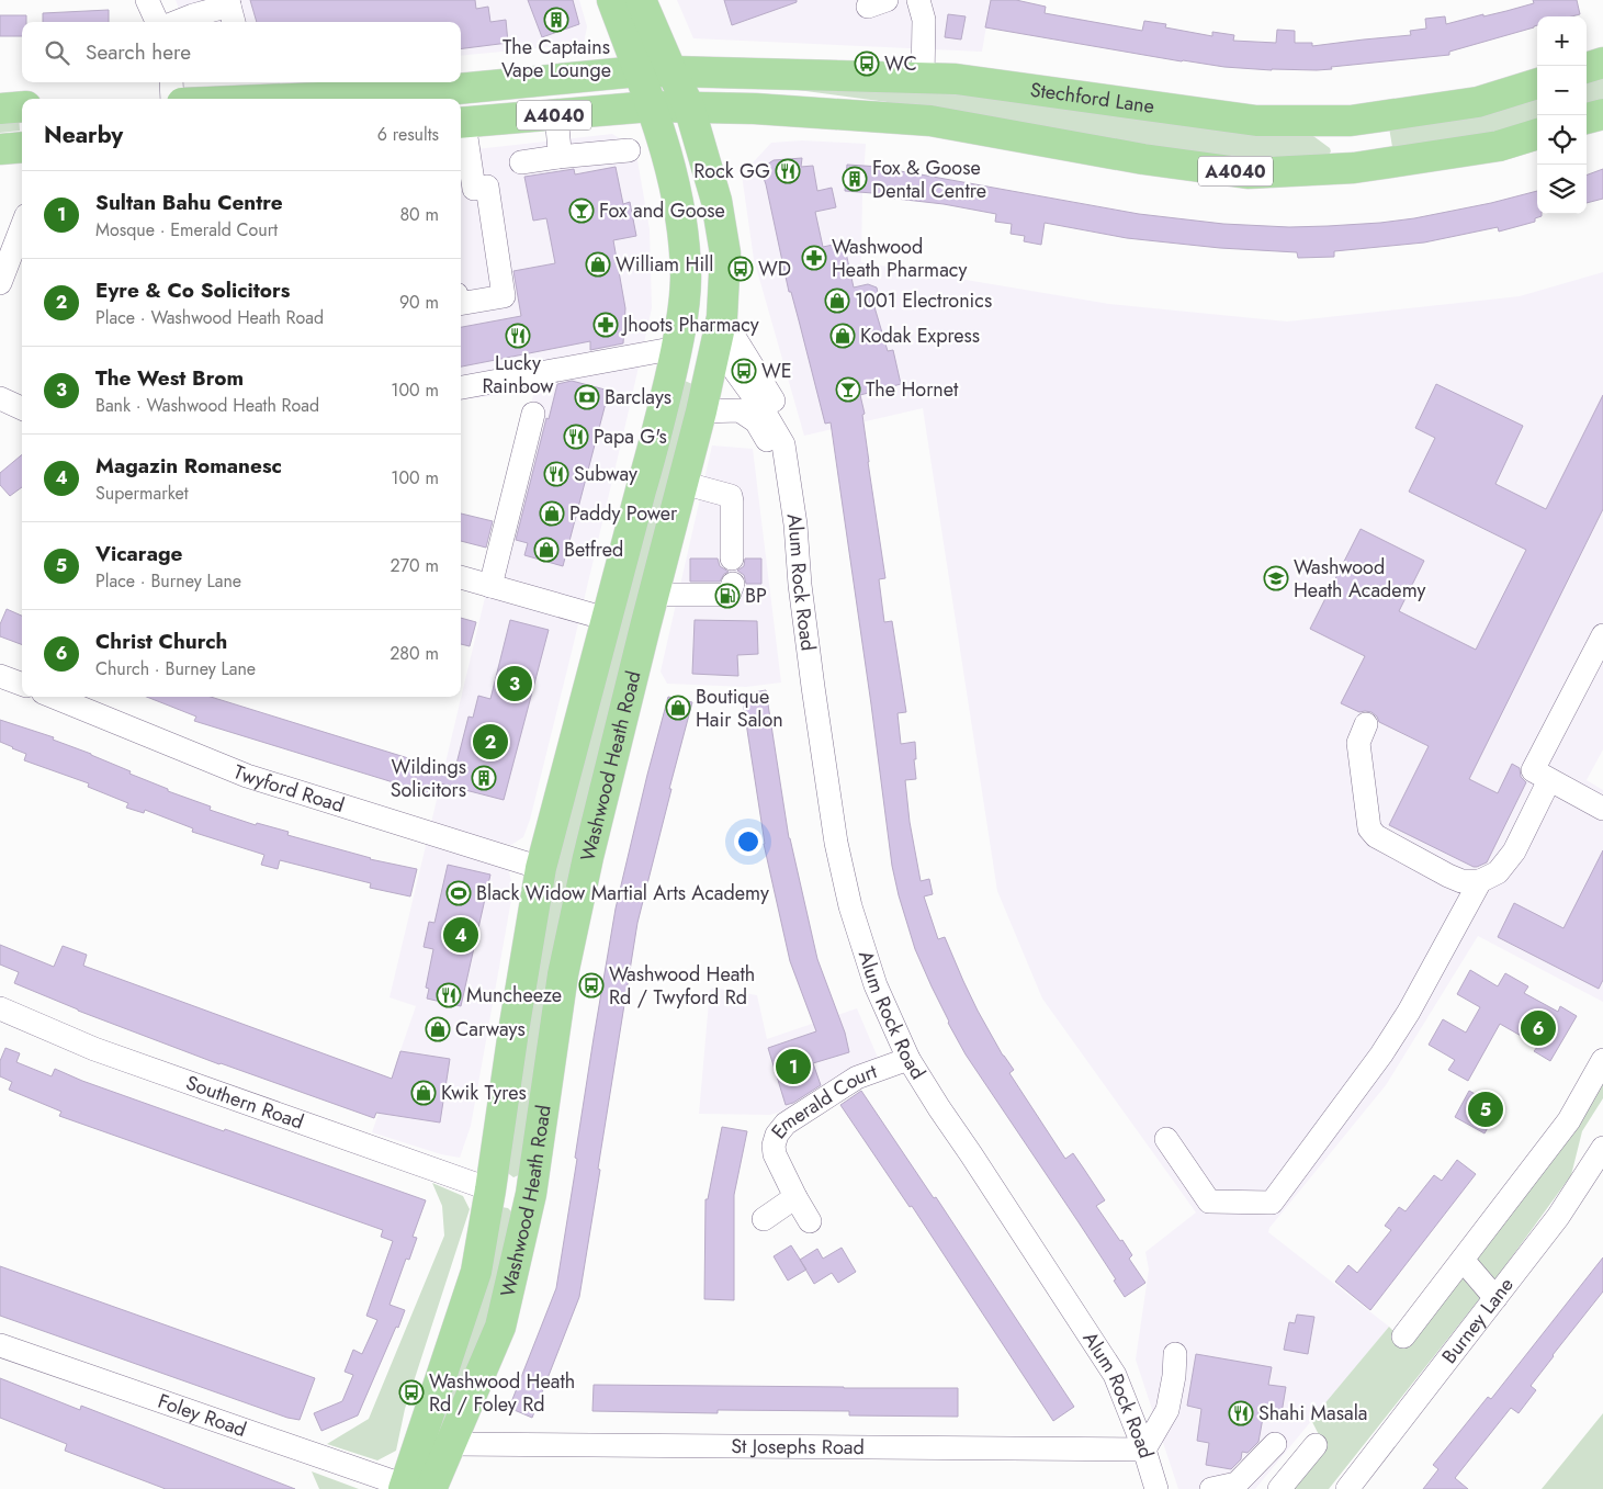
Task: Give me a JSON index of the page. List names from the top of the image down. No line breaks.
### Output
{"streets":{"main road":["Stechford Lane","A4040","Washwood Heath Road"],"street":["Alum Rock Road","Twyford Road","Southern Road","Emerald Court","Burney Lane","Foley Road","St Josephs Road"]},"crossings":[["Stechford Lane","A4040"],["Stechford Lane","Washwood Heath Road"],["A4040","Washwood Heath Road"],["Alum Rock Road","Washwood Heath Road"],["Alum Rock Road","Emerald Court"],["Alum Rock Road","St Josephs Road"],["Washwood Heath Road","Twyford Road"],["Washwood Heath Road","Southern Road"],["Washwood Heath Road","Foley Road"],["Washwood Heath Road","St Josephs Road"]],"places":{"building":["The Captains Vape Lounge","Fox & Goose Dental Centre","Wildings Solicitors"],"bus stop":["WC","WD","WE","Washwood Heath Rd / Twyford Rd","Washwood Heath Rd / Foley Rd"],"restaurant":["Rock GG","Lucky Rainbow","Papa G's","Subway","Muncheeze","Shahi Masala"],"bar":["Fox and Goose","The Hornet"],"pharmacy":["Washwood Heath Pharmacy","Jhoots Pharmacy"],"shop":["William Hill","1001 Electronics","Kodak Express","Paddy Power","Betfred","Boutique Hair Salon","Carways","Kwik Tyres"],"bank":["Barclays"],"school or university":["Washwood Heath Academy"],"fuel station":["BP"],"sports":["Black Widow Martial Arts Academy"]},"page":{"map_buttons":["+","−"],"search":"Search here","heading":["Nearby","6 results"],"list":[{"mark":"1","name":"Sultan Bahu Centre","note":"Mosque · Emerald Court","value":"80 m"},{"mark":"2","name":"Eyre & Co Solicitors","note":"Place · Washwood Heath Road","value":"90 m"},{"mark":"3","name":"The West Brom","note":"Bank · Washwood Heath Road","value":"100 m"},{"mark":"4","name":"Magazin Romanesc","note":"Supermarket","value":"100 m"},{"mark":"5","name":"Vicarage","note":"Place · Burney Lane","value":"270 m"},{"mark":"6","name":"Christ Church","note":"Church · Burney Lane","value":"280 m"}],"pins":["3","2","4","6","1","5"]}}
